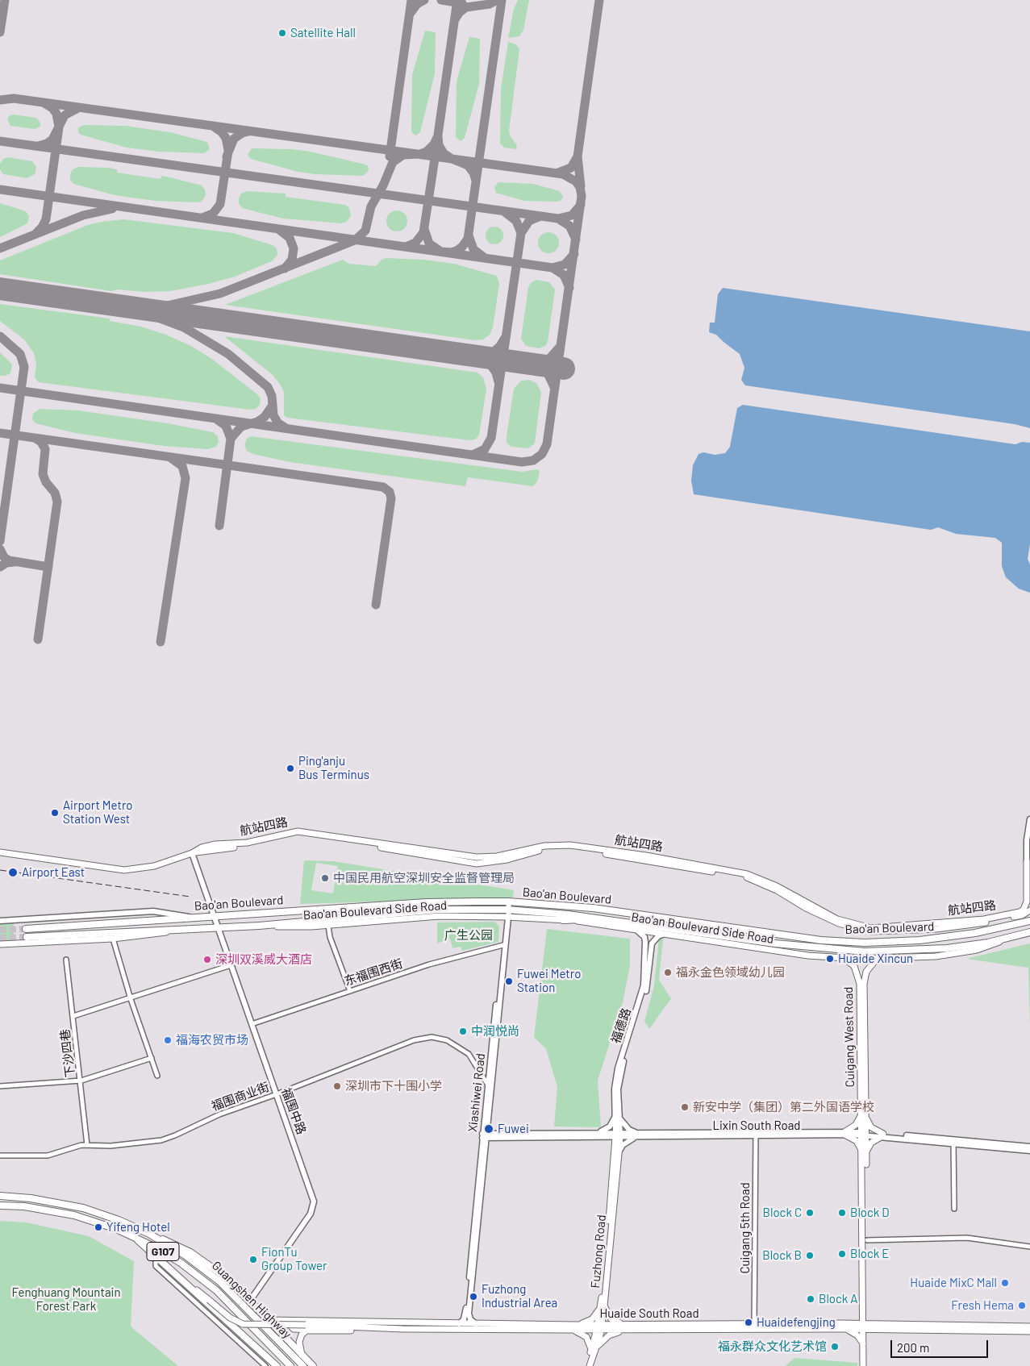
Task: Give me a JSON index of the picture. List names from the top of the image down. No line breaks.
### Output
{"streets":{"main road":["航站四路","Bao'an Boulevard","Bao'an Boulevard Side Road","Cuigang West Road","G107","Fuzhong Road","Guangshen Highway","Huaide South Road"],"street":["东福围西街","福德路","下沙四巷","Xiashiwei Road","福围商业街","福围中路","Lixin South Road","Cuigang 5th Road"]},"crossings":[["航站四路","福围中路"],["Bao'an Boulevard","Bao'an Boulevard Side Road"],["Bao'an Boulevard","Xiashiwei Road"],["Bao'an Boulevard","福围中路"],["Bao'an Boulevard Side Road","福德路"],["Bao'an Boulevard Side Road","Cuigang West Road"],["Bao'an Boulevard Side Road","Xiashiwei Road"],["东福围西街","Xiashiwei Road"],["东福围西街","福围中路"],["福德路","Lixin South Road"],["福德路","Fuzhong Road"],["Cuigang West Road","Lixin South Road"],["Cuigang West Road","Huaide South Road"],["下沙四巷","福围商业街"],["Xiashiwei Road","福围商业街"],["Xiashiwei Road","Lixin South Road"],["Xiashiwei Road","Huaide South Road"],["福围商业街","福围中路"],["Lixin South Road","Cuigang 5th Road"],["Lixin South Road","Fuzhong Road"],["Cuigang 5th Road","Huaide South Road"],["Fuzhong Road","Huaide South Road"]],"parks":["广生公园","Fenghuang Mountain Forest Park"],"places":["Satellite Hall","Ping'anju Bus Terminus","Airport Metro Station West","Airport East","中国民用航空深圳安全监督管理局","Huaide Xincun","深圳双溪威大酒店","福永金色领域幼儿园","Fuwei Metro Station","中润悦尚","福海农贸市场","深圳市下十围小学","新安中学（集团）第二外国语学校","Fuwei","Block C","Block D","Yifeng Hotel","Block E","Block B","FionTu Group Tower","Huaide MixC Mall","Fuzhong Industrial Area","Block A","Fresh Hema","Huaidefengjing","福永群众文化艺术馆"],"scale_bar":"200 m"}
